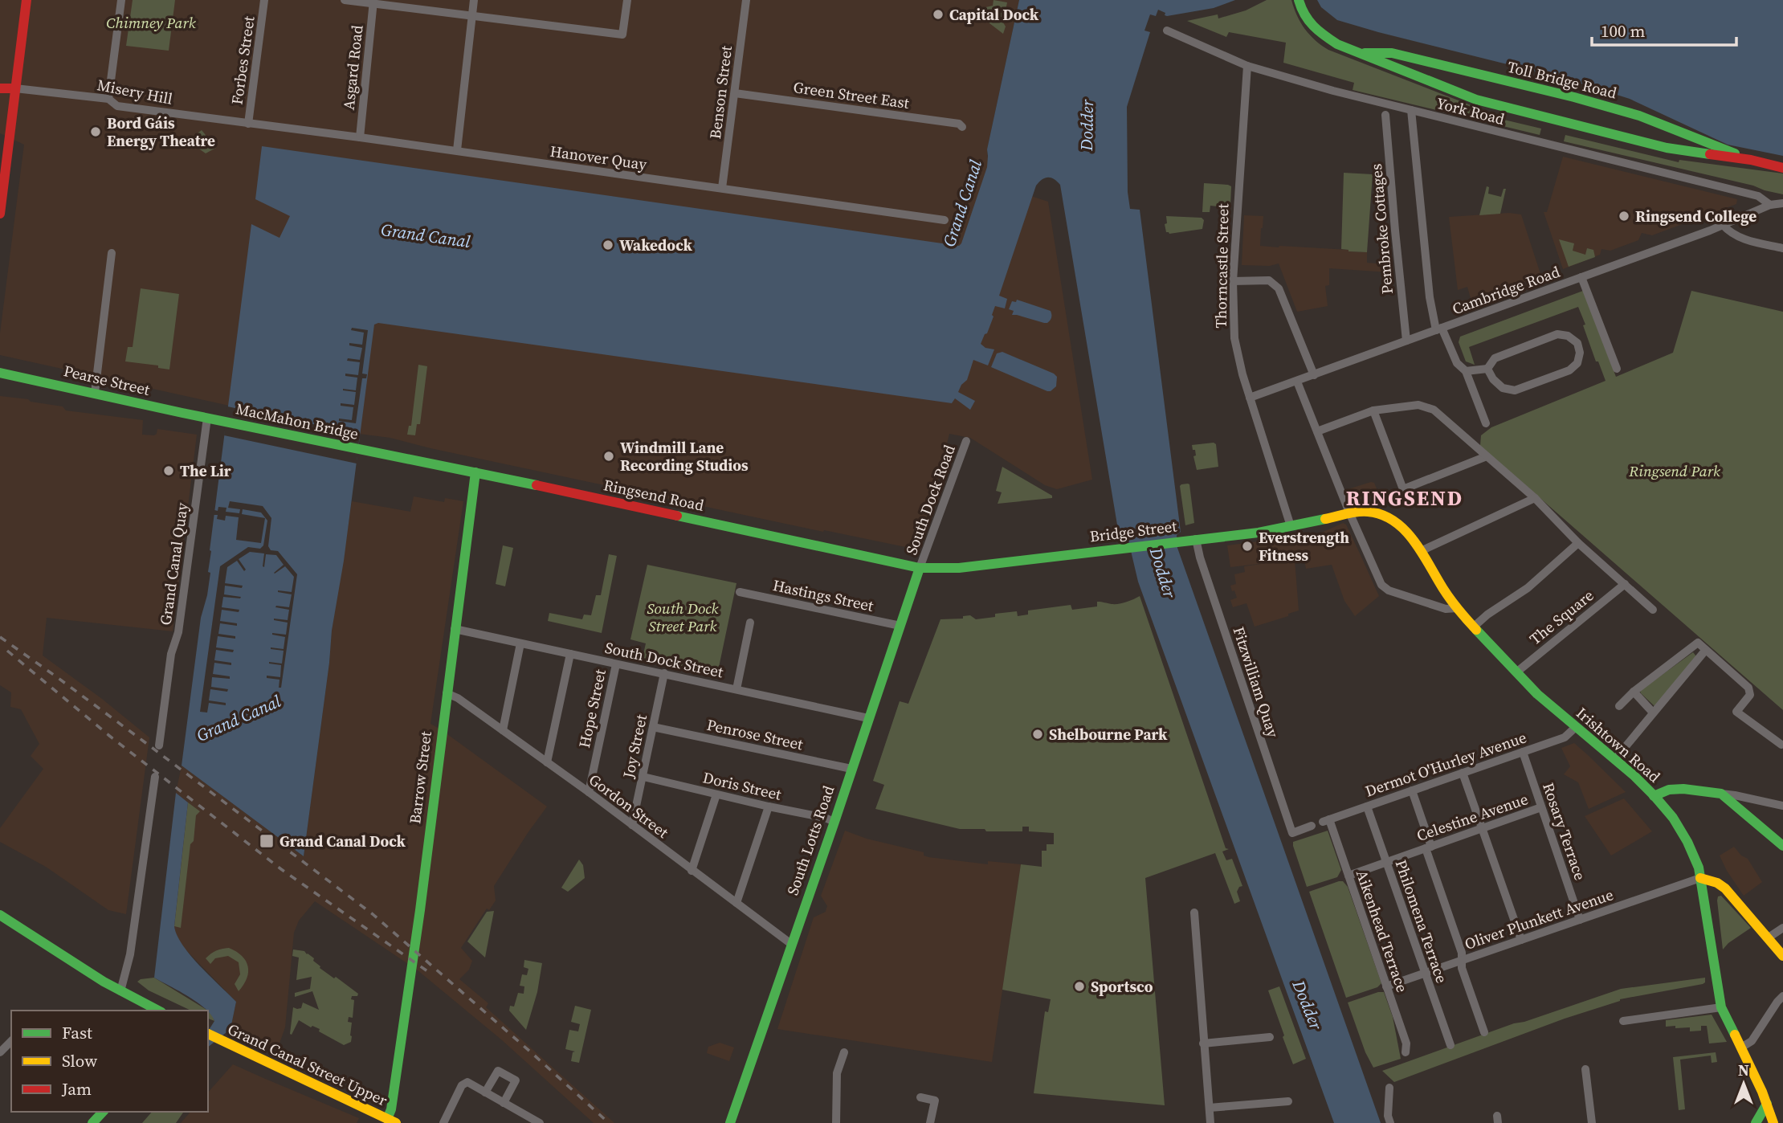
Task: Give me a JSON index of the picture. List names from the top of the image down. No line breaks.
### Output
{"streets":{"main road":["Toll Bridge Road","Pearse Street","MacMahon Bridge","Ringsend Road","Bridge Street","Irishtown Road","Barrow Street","South Lotts Road","Grand Canal Street Upper"],"street":["Forbes Street","Asgard Road","Misery Hill","Benson Street","Green Street East","York Road","Hanover Quay","Pembroke Cottages","Thorncastle Street","Cambridge Road","South Dock Road","Grand Canal Quay","Hastings Street","The Square","South Dock Street","Fitzwilliam Quay","Hope Street","Penrose Street","Joy Street","Dermot O'Hurley Avenue","Doris Street","Gordon Street","Celestine Avenue","Rosary Terrace","Oliver Plunkett Avenue","Philomena Terrace","Aikenhead Terrace"]},"crossings":[["Forbes Street","Misery Hill"],["Forbes Street","Hanover Quay"],["Asgard Road","Hanover Quay"],["Misery Hill","Hanover Quay"],["Benson Street","Green Street East"],["Benson Street","Hanover Quay"],["York Road","Thorncastle Street"],["York Road","Cambridge Road"],["Pembroke Cottages","Cambridge Road"],["Thorncastle Street","Cambridge Road"],["Thorncastle Street","Bridge Street"],["Pearse Street","MacMahon Bridge"],["Pearse Street","Grand Canal Quay"],["MacMahon Bridge","Ringsend Road"],["MacMahon Bridge","Grand Canal Quay"],["Ringsend Road","South Dock Road"],["Ringsend Road","Bridge Street"],["Ringsend Road","Barrow Street"],["Ringsend Road","South Lotts Road"],["South Dock Road","Bridge Street"],["South Dock Road","South Lotts Road"],["Bridge Street","Fitzwilliam Quay"],["Bridge Street","Irishtown Road"],["Bridge Street","South Lotts Road"],["Hastings Street","South Lotts Road"],["The Square","Irishtown Road"],["South Dock Street","Hope Street"],["South Dock Street","Joy Street"],["South Dock Street","Barrow Street"],["South Dock Street","South Lotts Road"],["Hope Street","Gordon Street"],["Penrose Street","Joy Street"],["Penrose Street","South Lotts Road"],["Irishtown Road","Dermot O'Hurley Avenue"],["Irishtown Road","Oliver Plunkett Avenue"],["Joy Street","Doris Street"],["Joy Street","Gordon Street"],["Dermot O'Hurley Avenue","Rosary Terrace"],["Dermot O'Hurley Avenue","Philomena Terrace"],["Dermot O'Hurley Avenue","Aikenhead Terrace"],["Barrow Street","Gordon Street"],["Barrow Street","Grand Canal Street Upper"],["Doris Street","South Lotts Road"],["Gordon Street","South Lotts Road"],["Celestine Avenue","Rosary Terrace"],["Celestine Avenue","Philomena Terrace"],["Celestine Avenue","Aikenhead Terrace"],["Rosary Terrace","Oliver Plunkett Avenue"],["Oliver Plunkett Avenue","Philomena Terrace"],["Oliver Plunkett Avenue","Aikenhead Terrace"]],"districts":["RINGSEND"],"water":["Dodder","Grand Canal"],"parks":["Chimney Park","Ringsend Park","South Dock Street Park"],"places":{"other":["Capital Dock","Bord Gáis Energy Theatre","Ringsend College","Wakedock","Windmill Lane Recording Studios","The Lir","Everstrength Fitness","Shelbourne Park","Sportsco"],"transit":["Grand Canal Dock"]},"legend":["Fast","Slow","Jam"],"scale_bar":"100 m","north":"top"}
